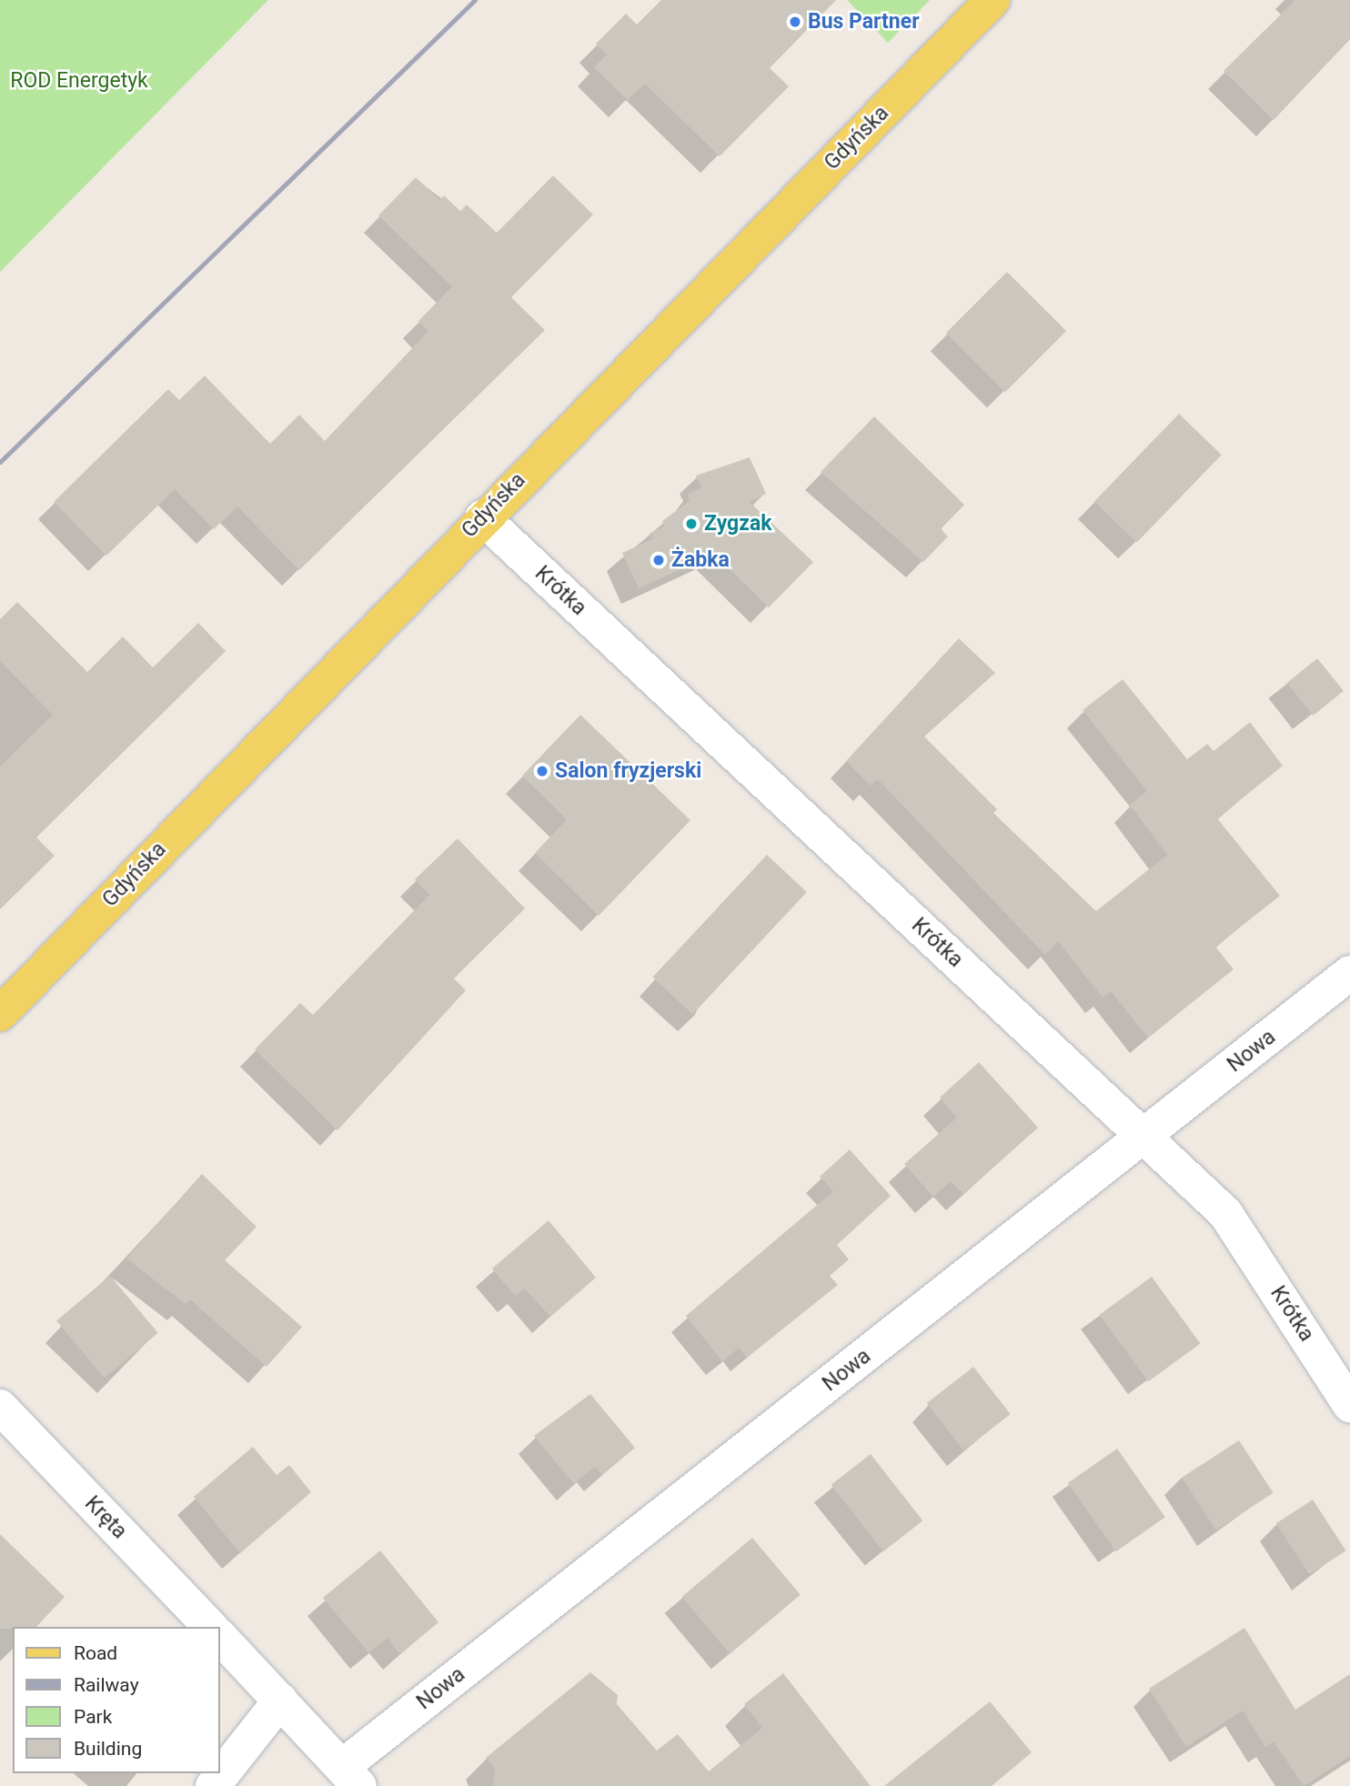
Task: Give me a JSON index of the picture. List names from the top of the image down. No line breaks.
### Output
{"streets":{"main road":["Gdyńska"],"street":["Krótka","Nowa","Kręta"]},"crossings":[["Gdyńska","Krótka"],["Krótka","Nowa"]],"parks":["ROD Energetyk"],"places":["Bus Partner","Zygzak","Żabka","Salon fryzjerski"],"legend":["Road","Railway","Park","Building"]}
